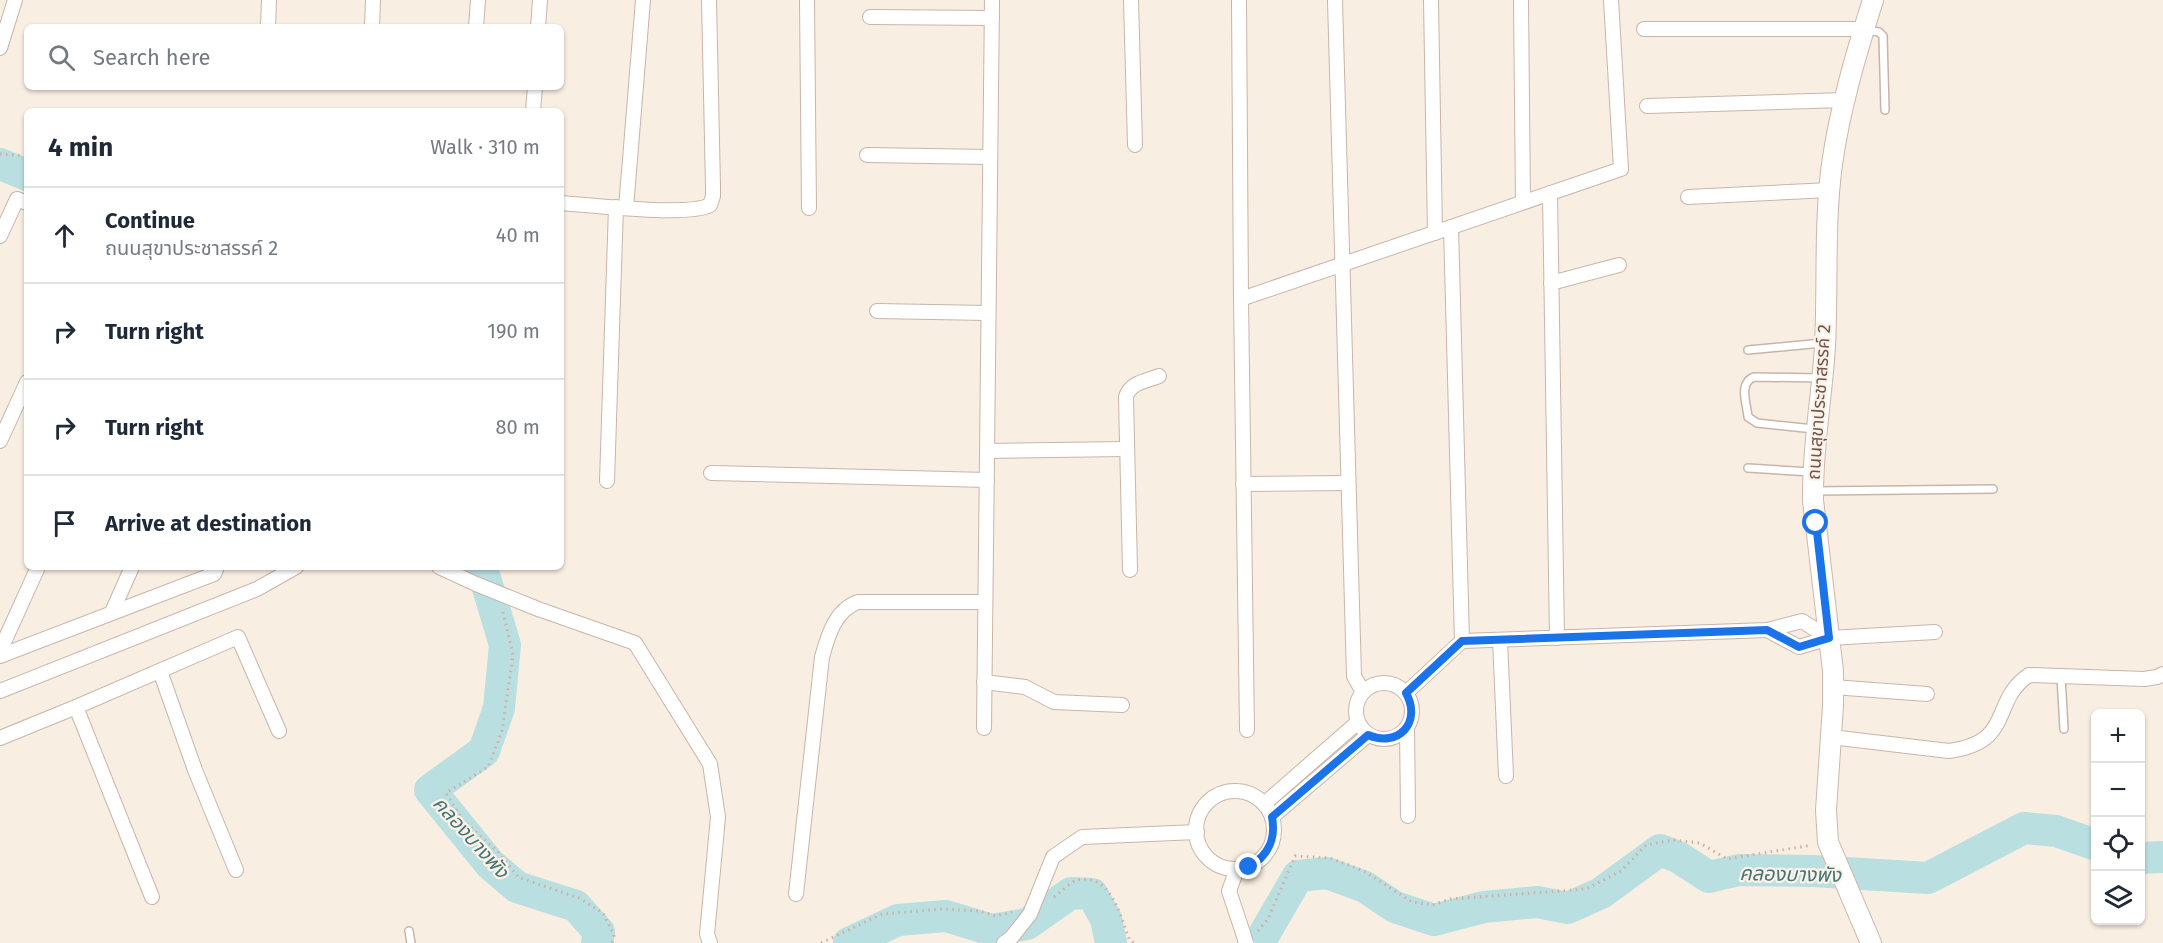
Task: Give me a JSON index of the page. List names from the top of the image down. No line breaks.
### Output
{"streets":{"street":["ถนนสุขาประชาสรรค์ 2"]},"water":["คลองบางพัง"],"page":{"search":"Search here","heading":["4 min","Walk · 310 m"],"list":[["Continue","ถนนสุขาประชาสรรค์ 2","40 m"],["Turn right","190 m"],["Turn right","80 m"],"Arrive at destination"],"map_buttons":["+","−"]}}
